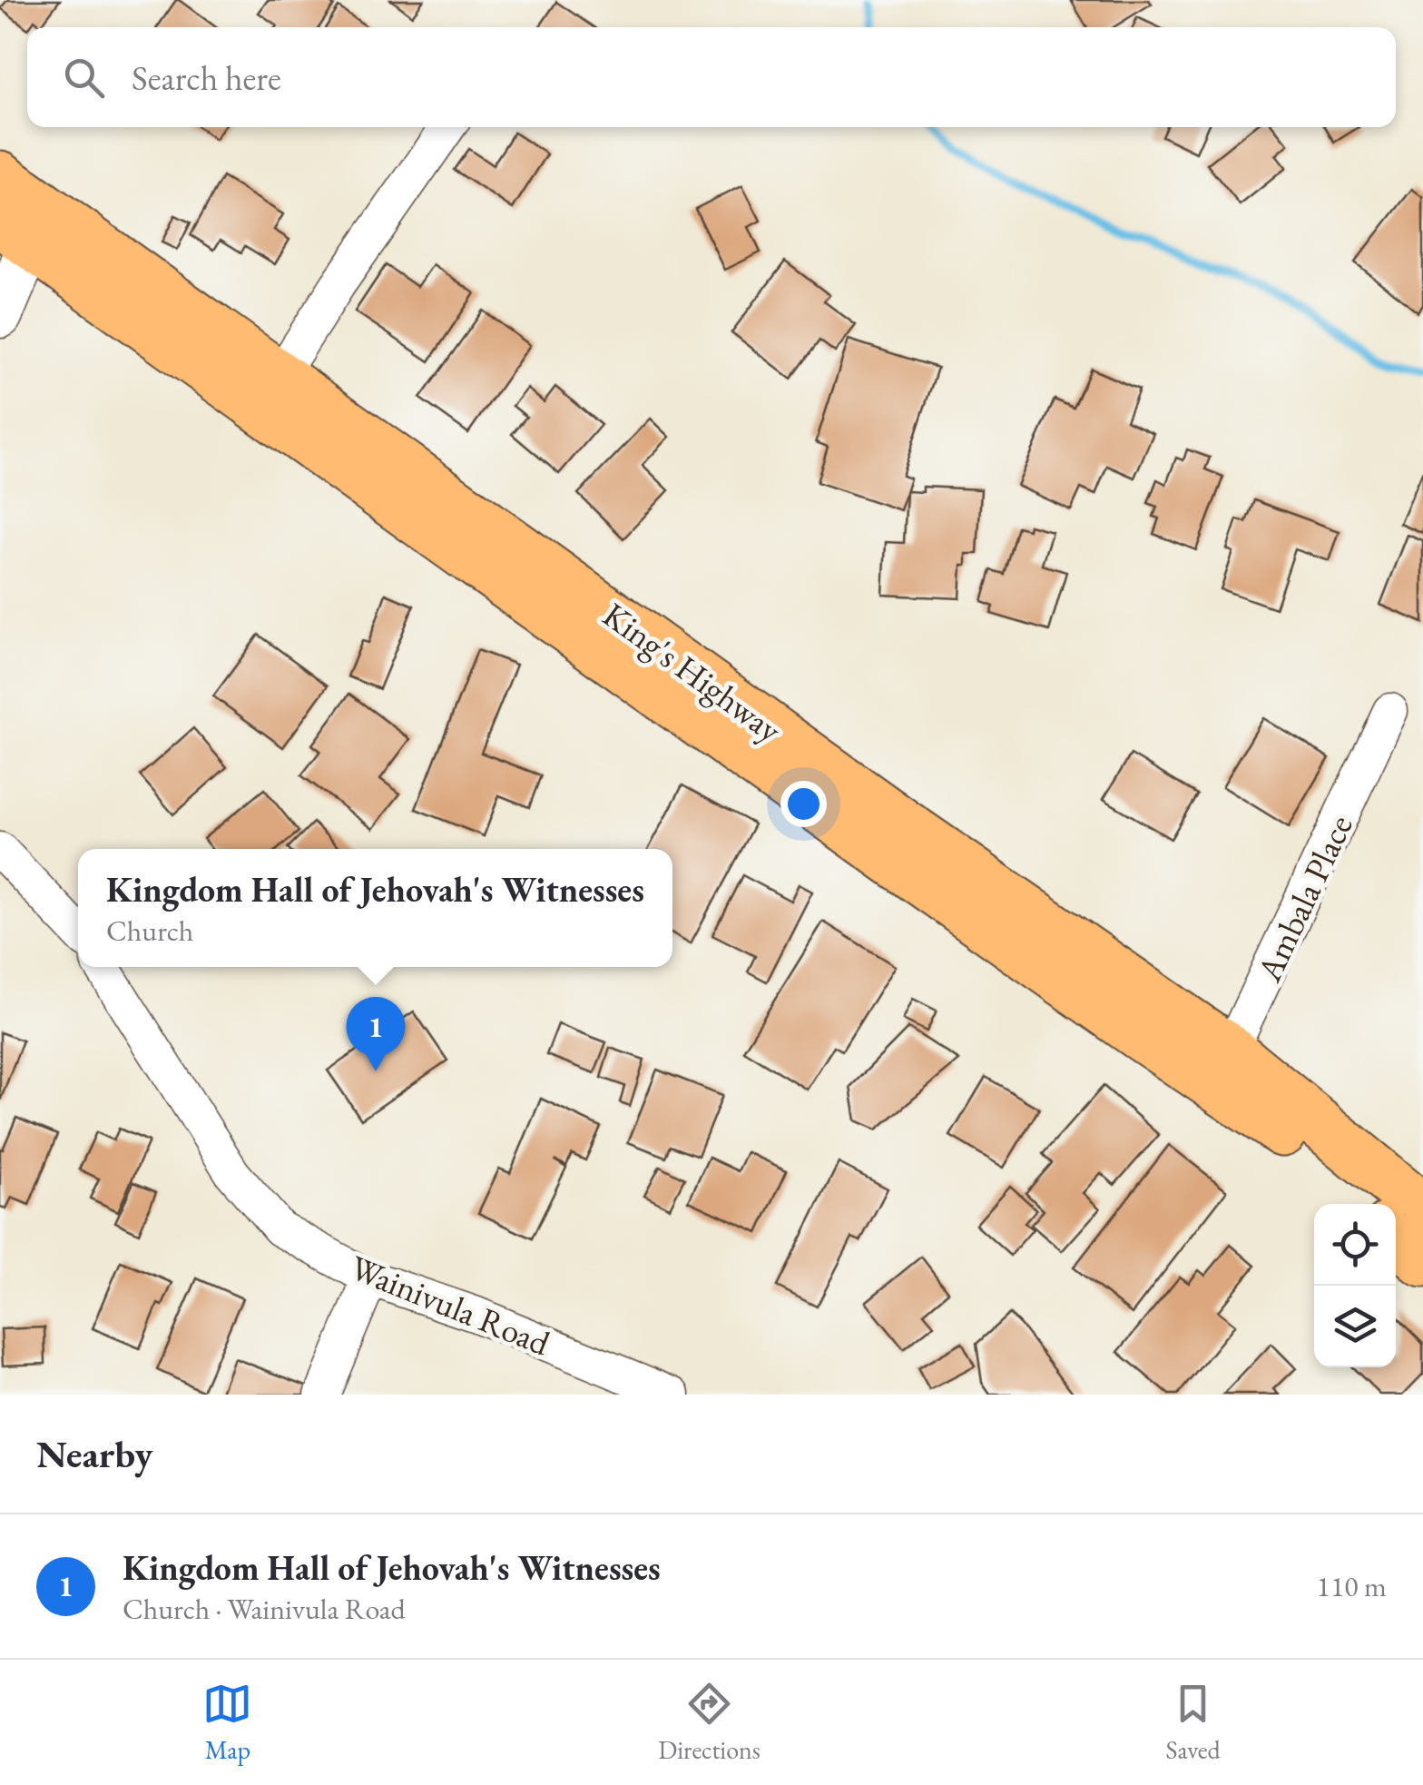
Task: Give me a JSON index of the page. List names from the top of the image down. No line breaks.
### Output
{"streets":{"highway":["King's Highway"],"street":["Ambala Place","Wainivula Road"]},"crossings":[["King's Highway","Ambala Place"]],"page":{"search":"Search here","popup":["Kingdom Hall of Jehovah's Witnesses","Church"],"pins":"1","heading":"Nearby","list":[{"mark":"1","name":"Kingdom Hall of Jehovah's Witnesses","note":"Church · Wainivula Road","value":"110 m"}],"nav":["Map","Directions","Saved"]}}
